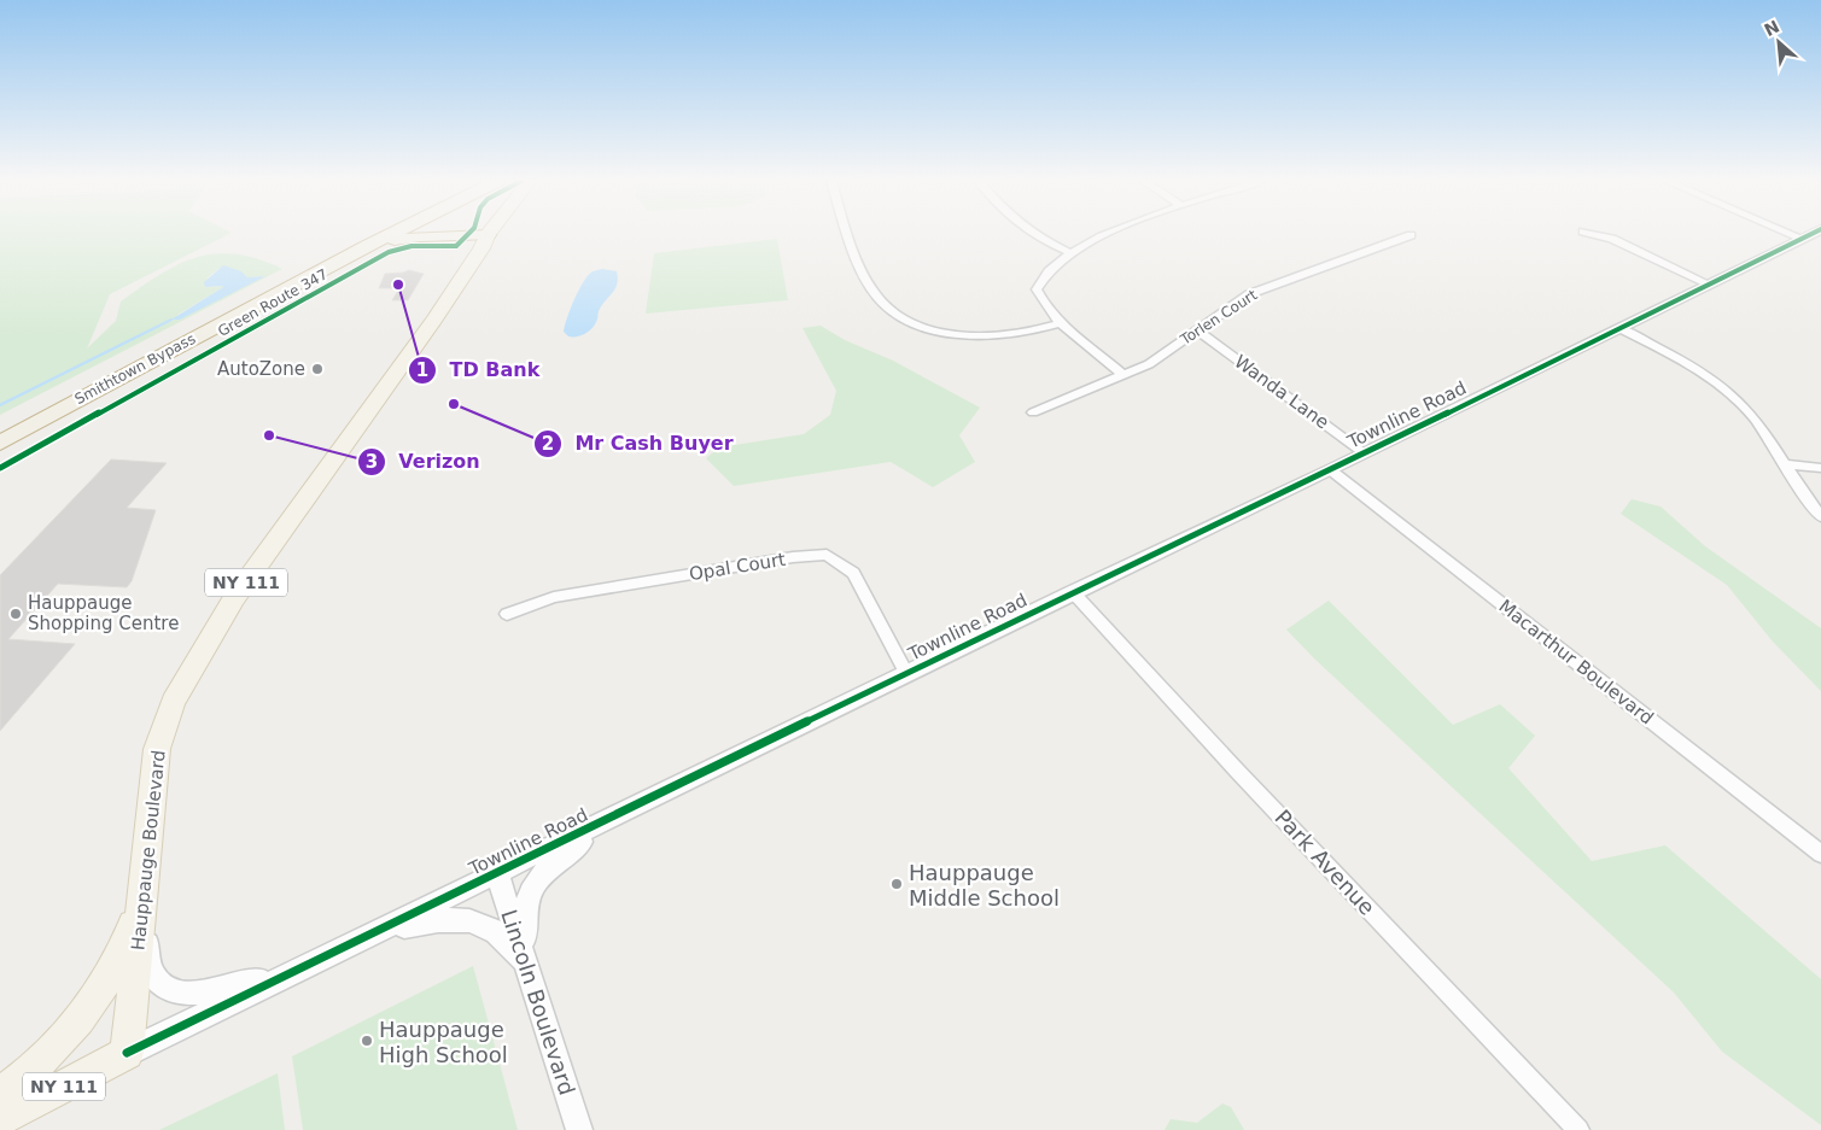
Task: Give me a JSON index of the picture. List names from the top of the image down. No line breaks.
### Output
{"streets":{"highway":["Smithtown Bypass"],"main road":["Townline Road","NY 111","Hauppauge Boulevard"],"street":["Torlen Court","Wanda Lane","Opal Court","Macarthur Boulevard","Park Avenue","Lincoln Boulevard"],"cycle path":["Green Route 347"]},"crossings":[["Torlen Court","Wanda Lane"],["Wanda Lane","Townline Road"],["Townline Road","Opal Court"],["Townline Road","Macarthur Boulevard"],["Townline Road","Hauppauge Boulevard"],["Townline Road","Park Avenue"],["Townline Road","Lincoln Boulevard"],["NY 111","Hauppauge Boulevard"]],"places":["TD Bank","AutoZone","Mr Cash Buyer","Verizon","Hauppauge Shopping Centre","Hauppauge Middle School","Hauppauge High School"],"north":"top left"}
